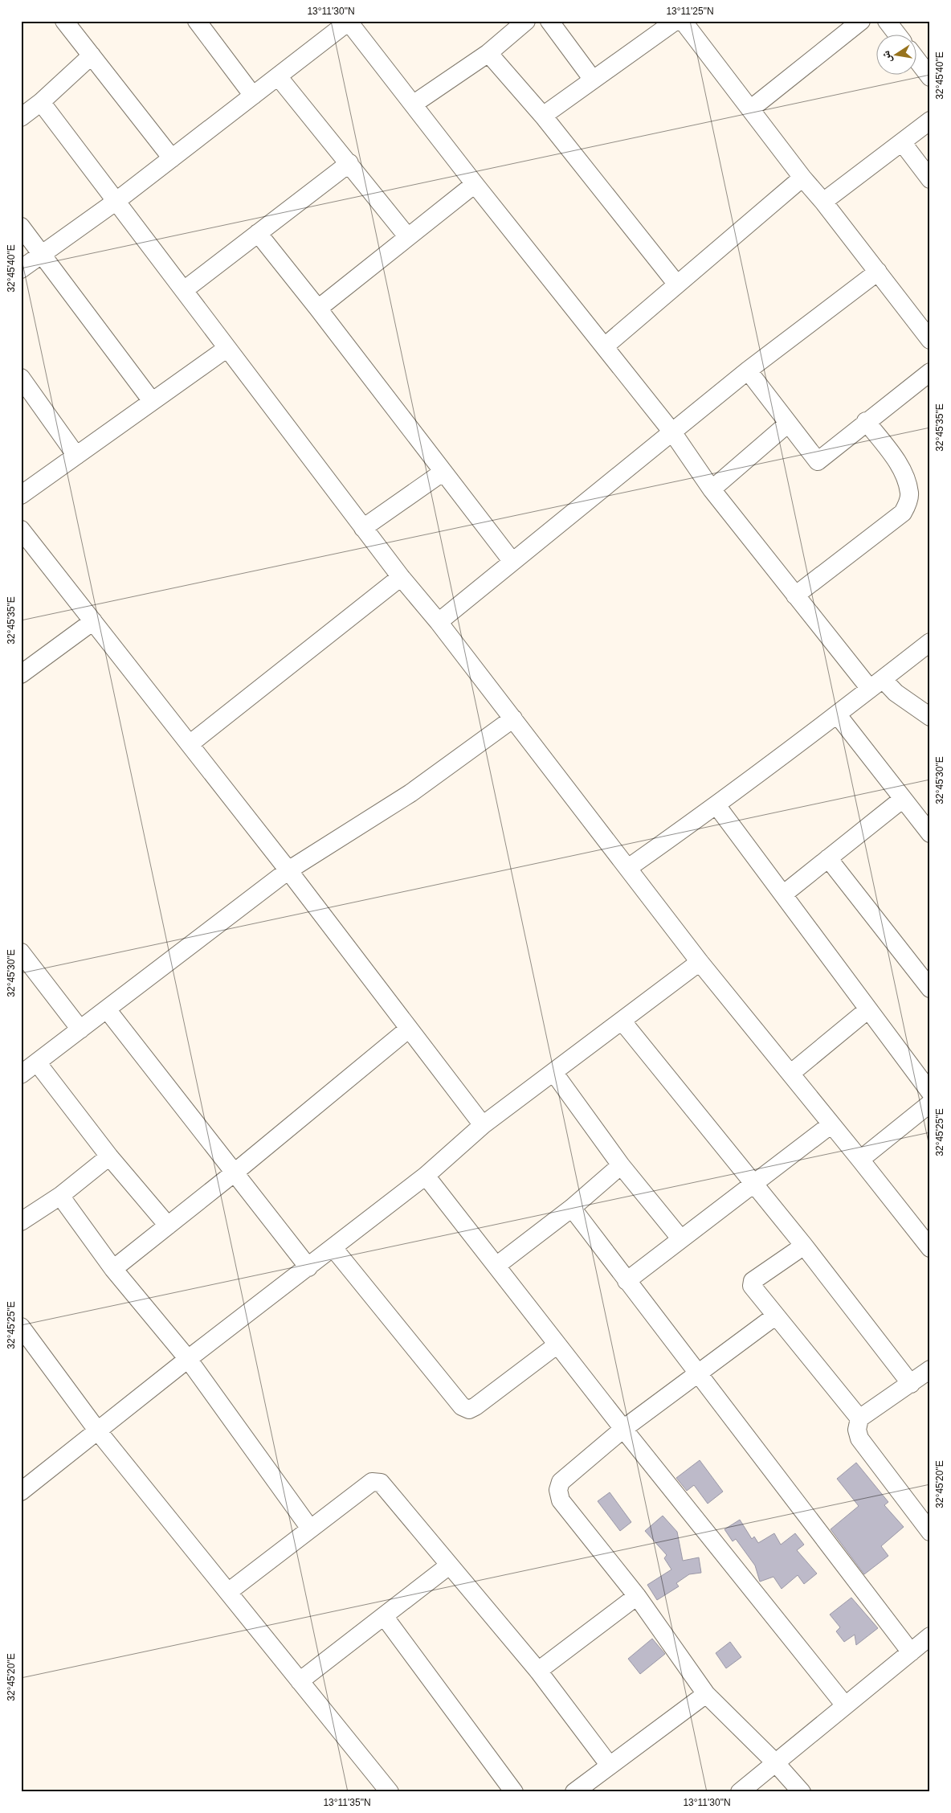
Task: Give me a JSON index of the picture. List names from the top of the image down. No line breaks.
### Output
{"north":"left","coordinates":["13°11'30\"N","13°11'25\"N","32°45'40\"E","32°45'35\"E","32°45'30\"E","32°45'25\"E","32°45'20\"E","13°11'35\"N"]}
